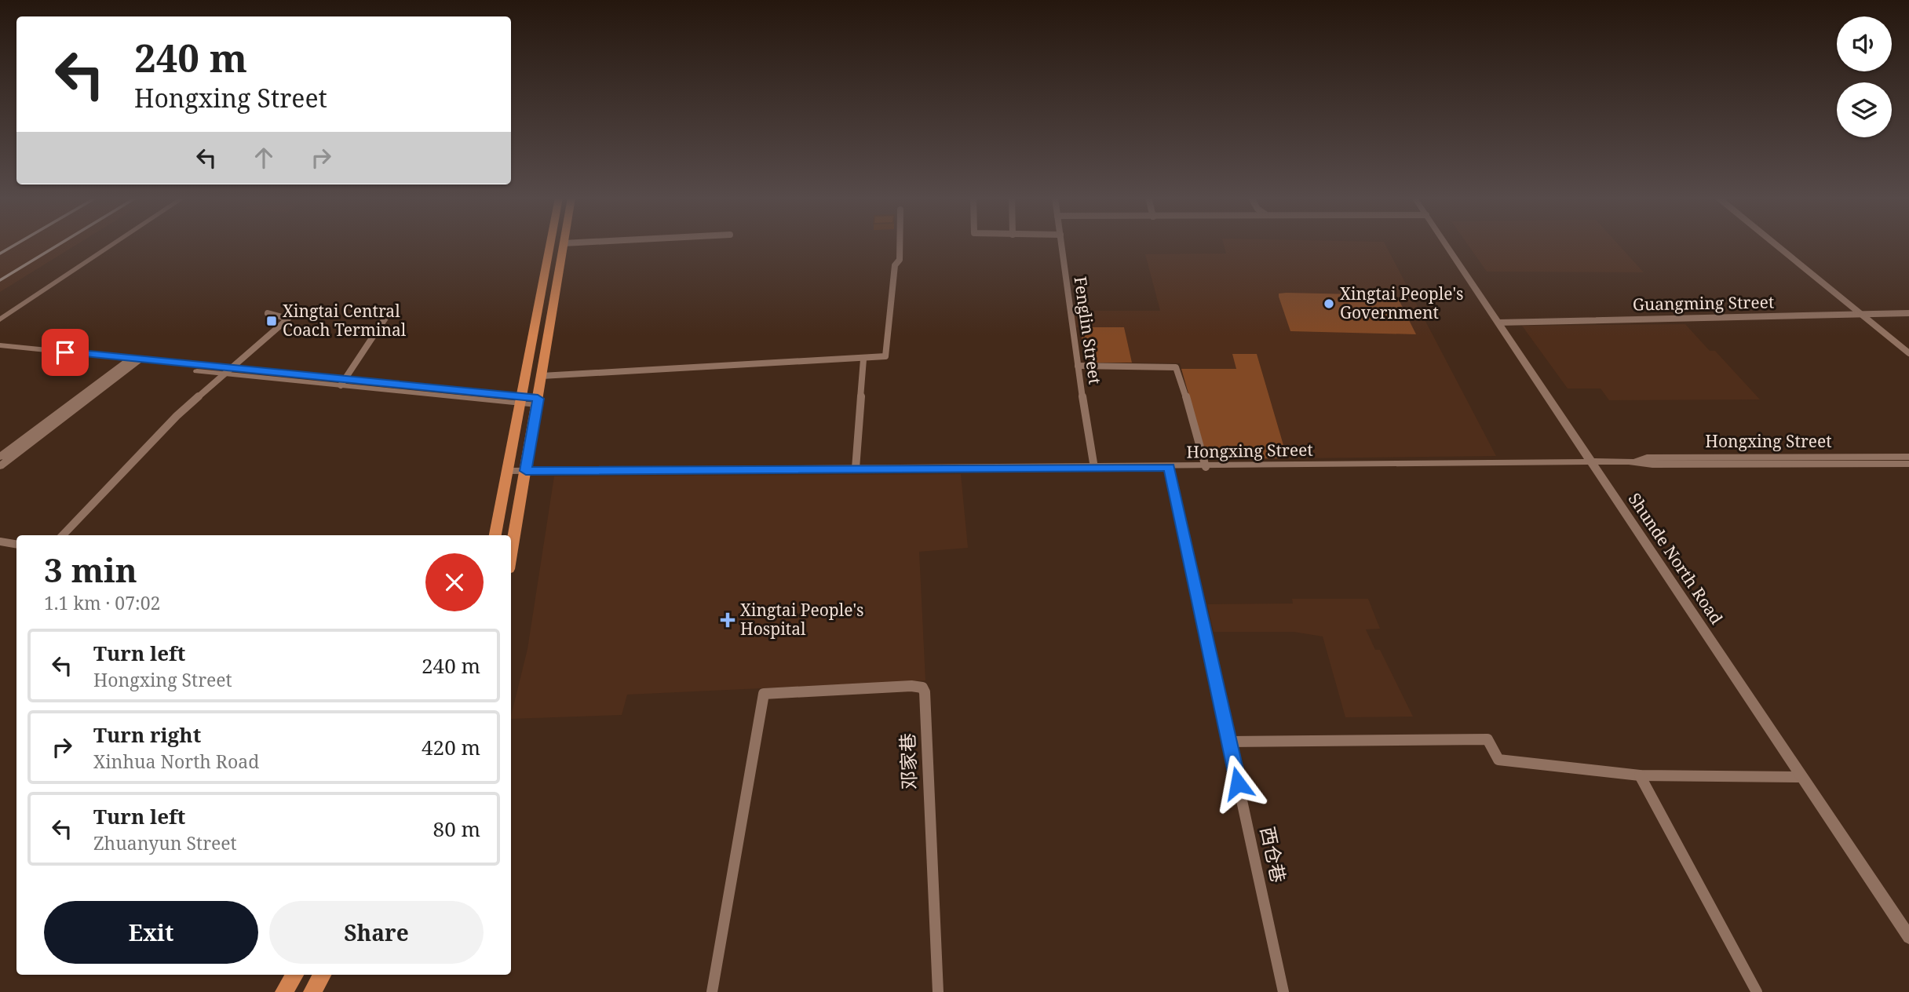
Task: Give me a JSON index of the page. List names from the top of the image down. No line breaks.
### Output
{"streets":{"street":["Guangming Street","Fenglin Street","Hongxing Street","Shunde North Road","邓家巷","西仓巷"]},"crossings":[["Guangming Street","Shunde North Road"],["Fenglin Street","Hongxing Street"],["Hongxing Street","Shunde North Road"],["Hongxing Street","西仓巷"]],"places":{"other":["Xingtai People's Government"],"transit":["Xingtai Central Coach Terminal"],"health":["Xingtai People's Hospital"]},"page":{"turn":["240 m","Hongxing Street"],"heading":["3 min","1.1 km · 07:02"],"list":[{"name":"Turn left","note":"Hongxing Street","value":"240 m"},{"name":"Turn right","note":"Xinhua North Road","value":"420 m"},{"name":"Turn left","note":"Zhuanyun Street","value":"80 m"}],"buttons":["Exit","Share"]}}
